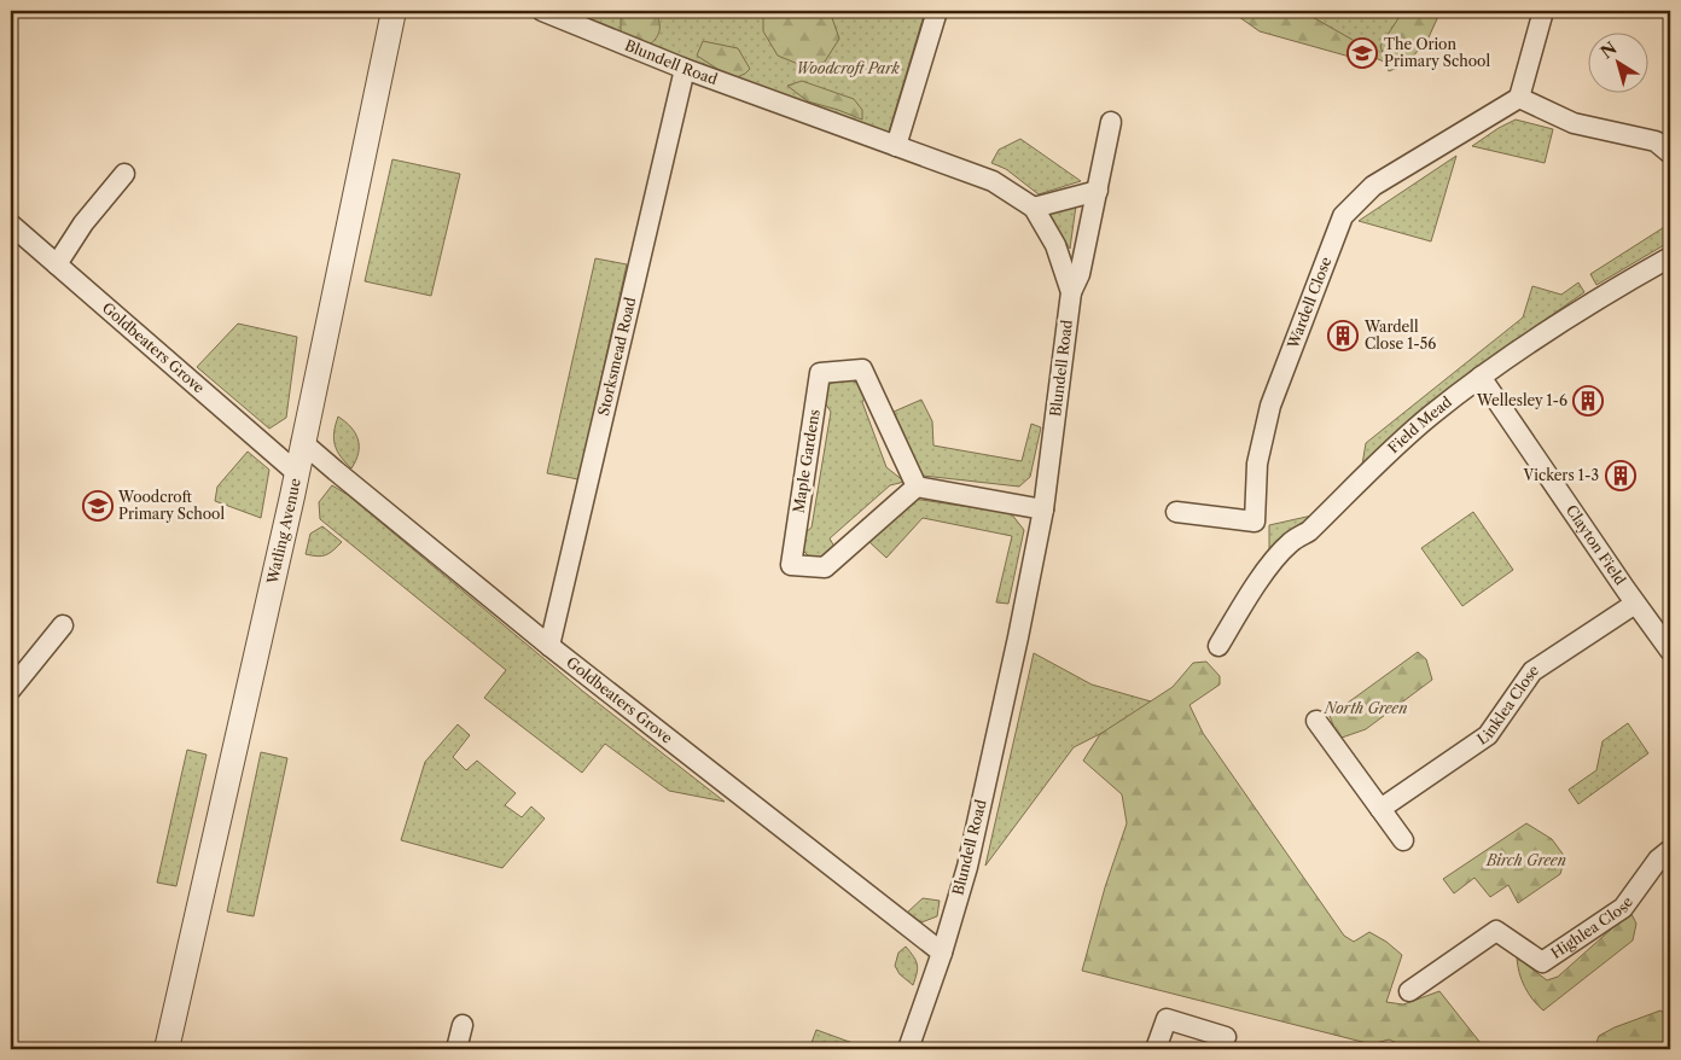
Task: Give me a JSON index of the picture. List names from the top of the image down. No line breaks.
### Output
{"streets":{"street":["Blundell Road","Wardell Close","Goldbeaters Grove","Storksmead Road","Field Mead","Maple Gardens","Watling Avenue","Clayton Field","Linklea Close","Highlea Close"]},"crossings":[["Blundell Road","Goldbeaters Grove"],["Blundell Road","Storksmead Road"],["Goldbeaters Grove","Storksmead Road"],["Goldbeaters Grove","Watling Avenue"],["Field Mead","Clayton Field"],["Clayton Field","Linklea Close"]],"parks":["Woodcroft Park","North Green","Birch Green"],"places":{"school or university":["The Orion Primary School","Woodcroft Primary School"],"building":["Wardell Close 1-56","Wellesley 1-6","Vickers 1-3"]},"north":"top left"}
